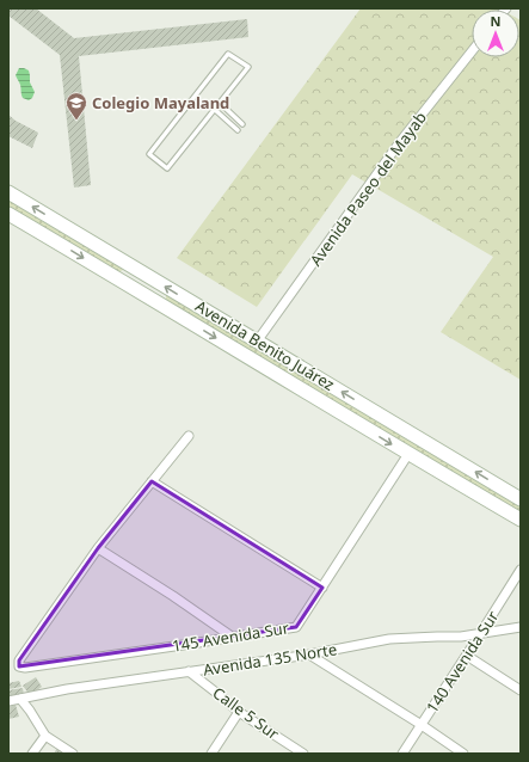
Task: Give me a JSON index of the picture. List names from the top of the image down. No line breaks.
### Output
{"streets":{"main road":["Avenida Benito Juárez"],"street":["Avenida Paseo del Mayab","145 Avenida Sur","Avenida 135 Norte","140 Avenida Sur","Calle 5 Sur"]},"crossings":[["Avenida Paseo del Mayab","Avenida Benito Juárez"],["Avenida Benito Juárez","145 Avenida Sur"],["Avenida 135 Norte","140 Avenida Sur"],["Avenida 135 Norte","Calle 5 Sur"]],"places":{"school or university":["Colegio Mayaland"]},"north":"top"}
